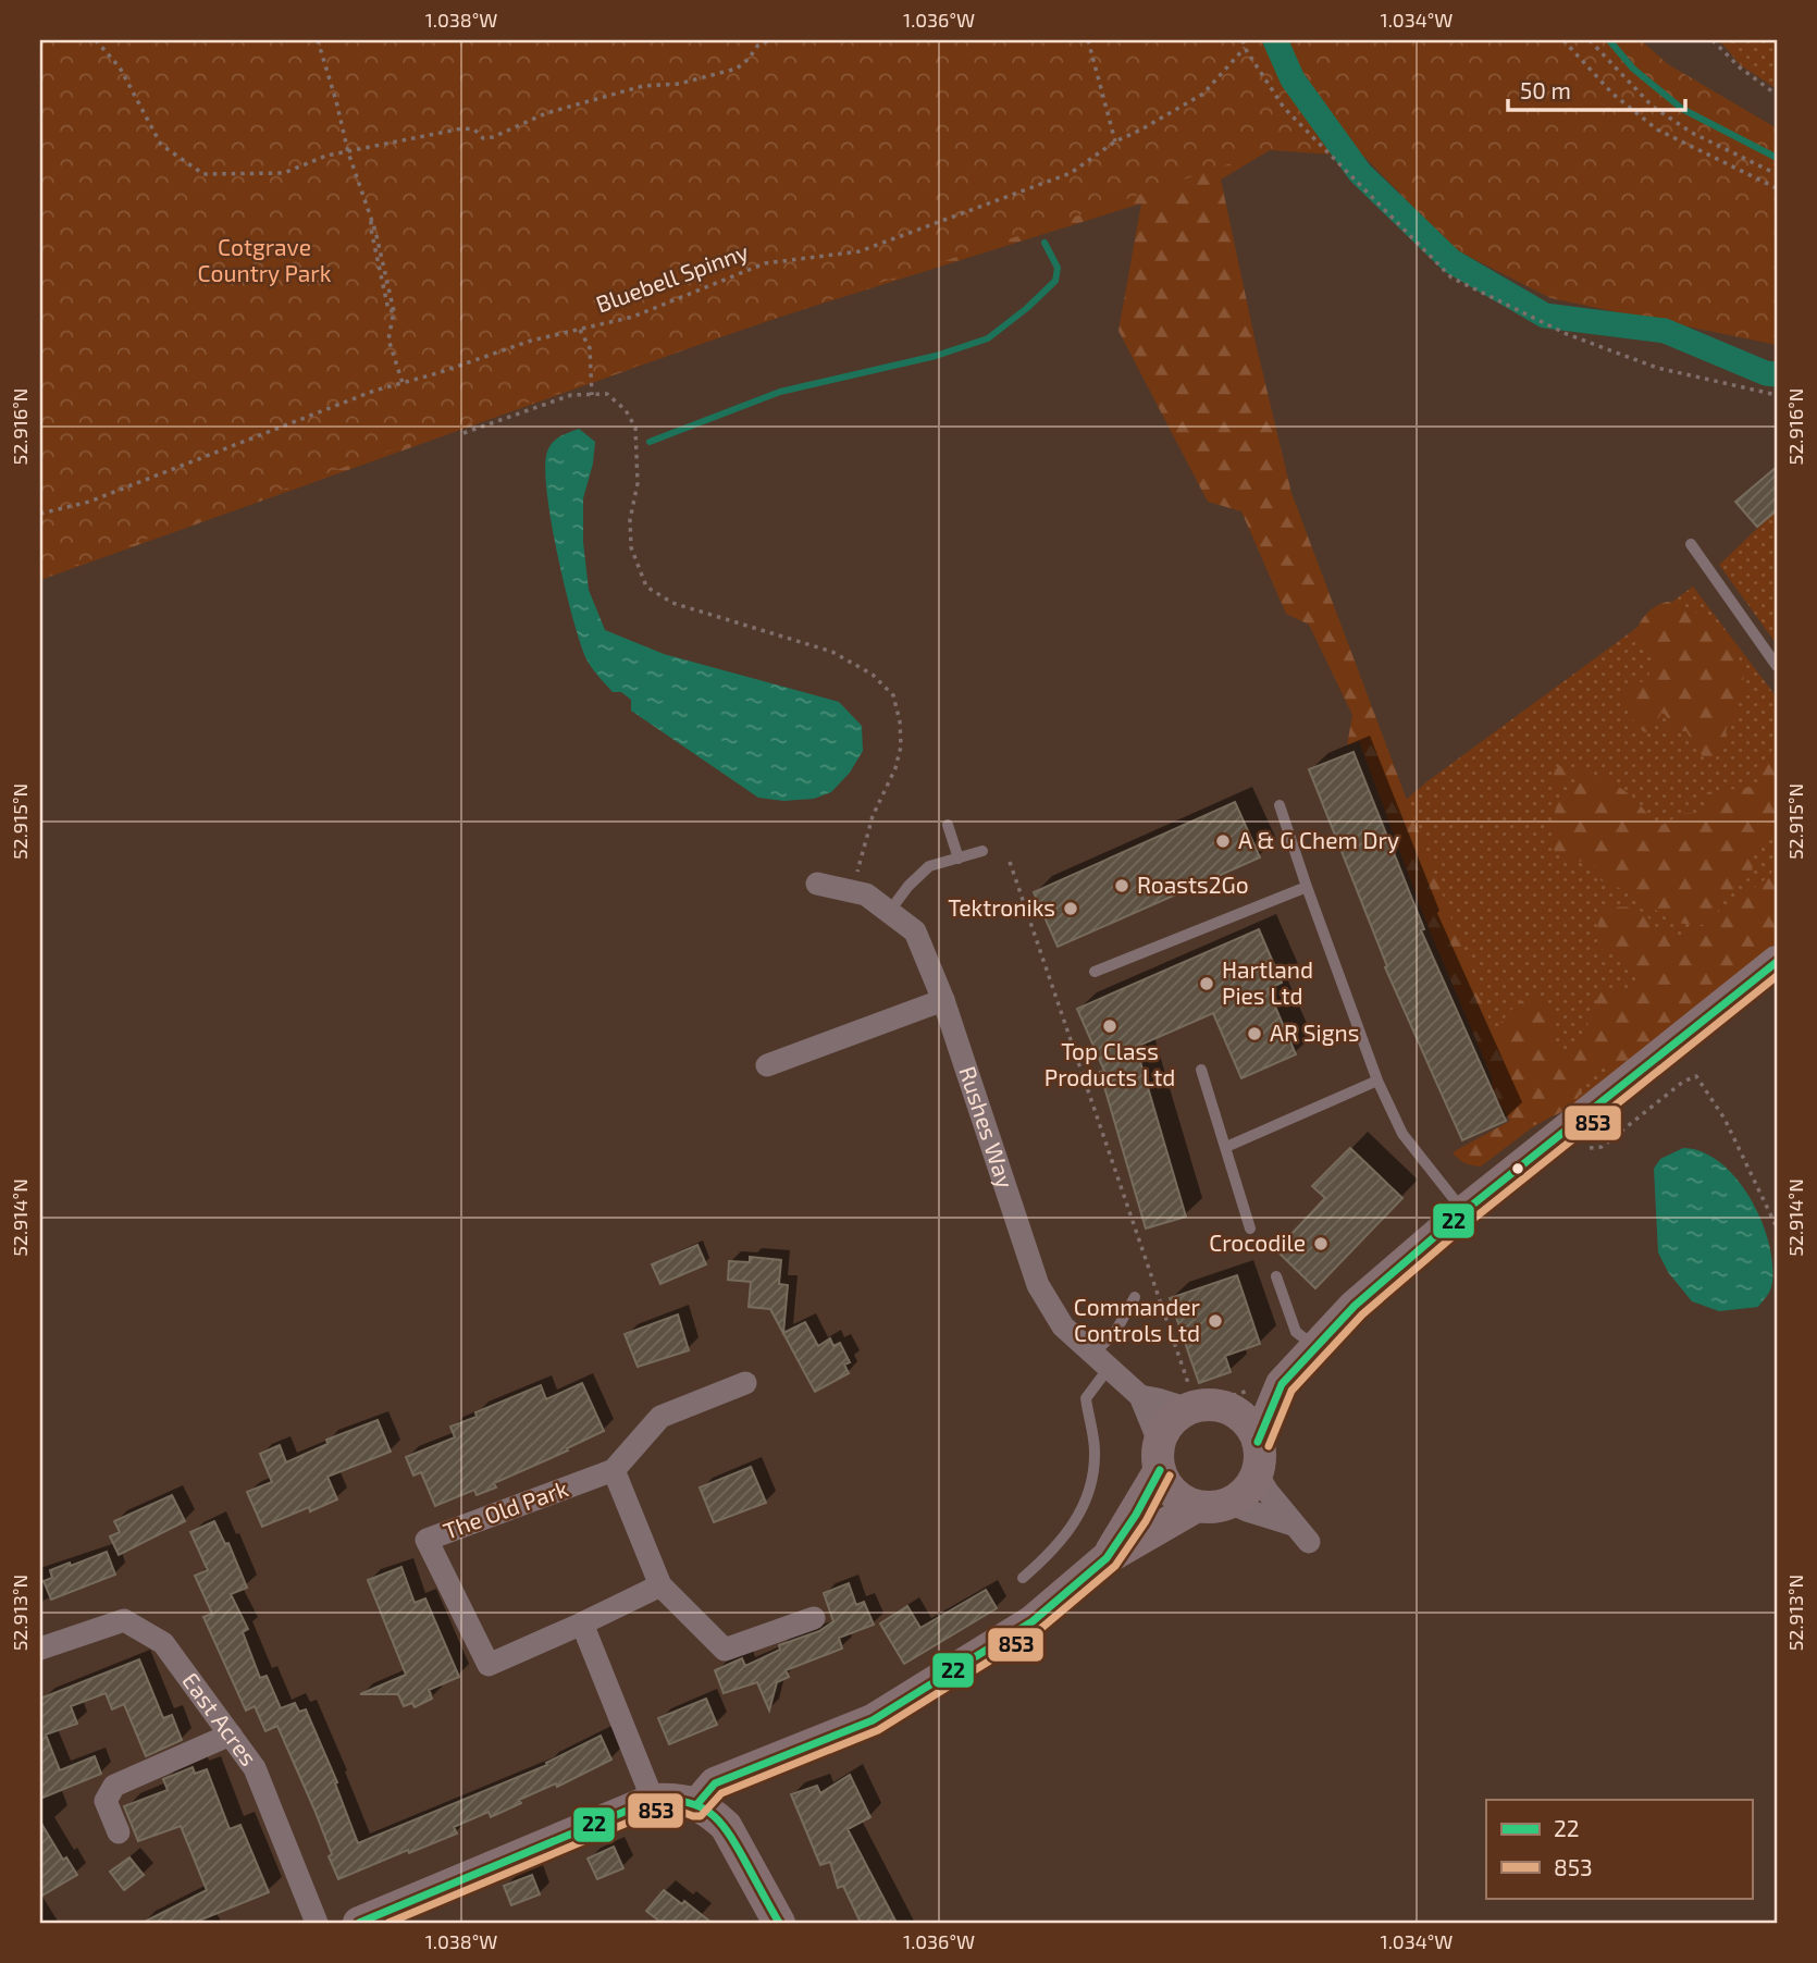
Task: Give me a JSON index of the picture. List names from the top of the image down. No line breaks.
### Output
{"streets":{"street":["Rushes Way","The Old Park","East Acres"],"path":["Bluebell Spinny"]},"parks":["Cotgrave Country Park"],"places":["A & G Chem Dry","Roasts2Go","Tektroniks","Hartland Pies Ltd","Top Class Products Ltd","AR Signs","Crocodile","Commander Controls Ltd"],"lines":["transit line 22","transit line 853"],"legend":["22","853"],"scale_bar":"50 m","coordinates":["1.038°W","1.036°W","1.034°W","52.916°N","52.915°N","52.914°N","52.913°N"]}
